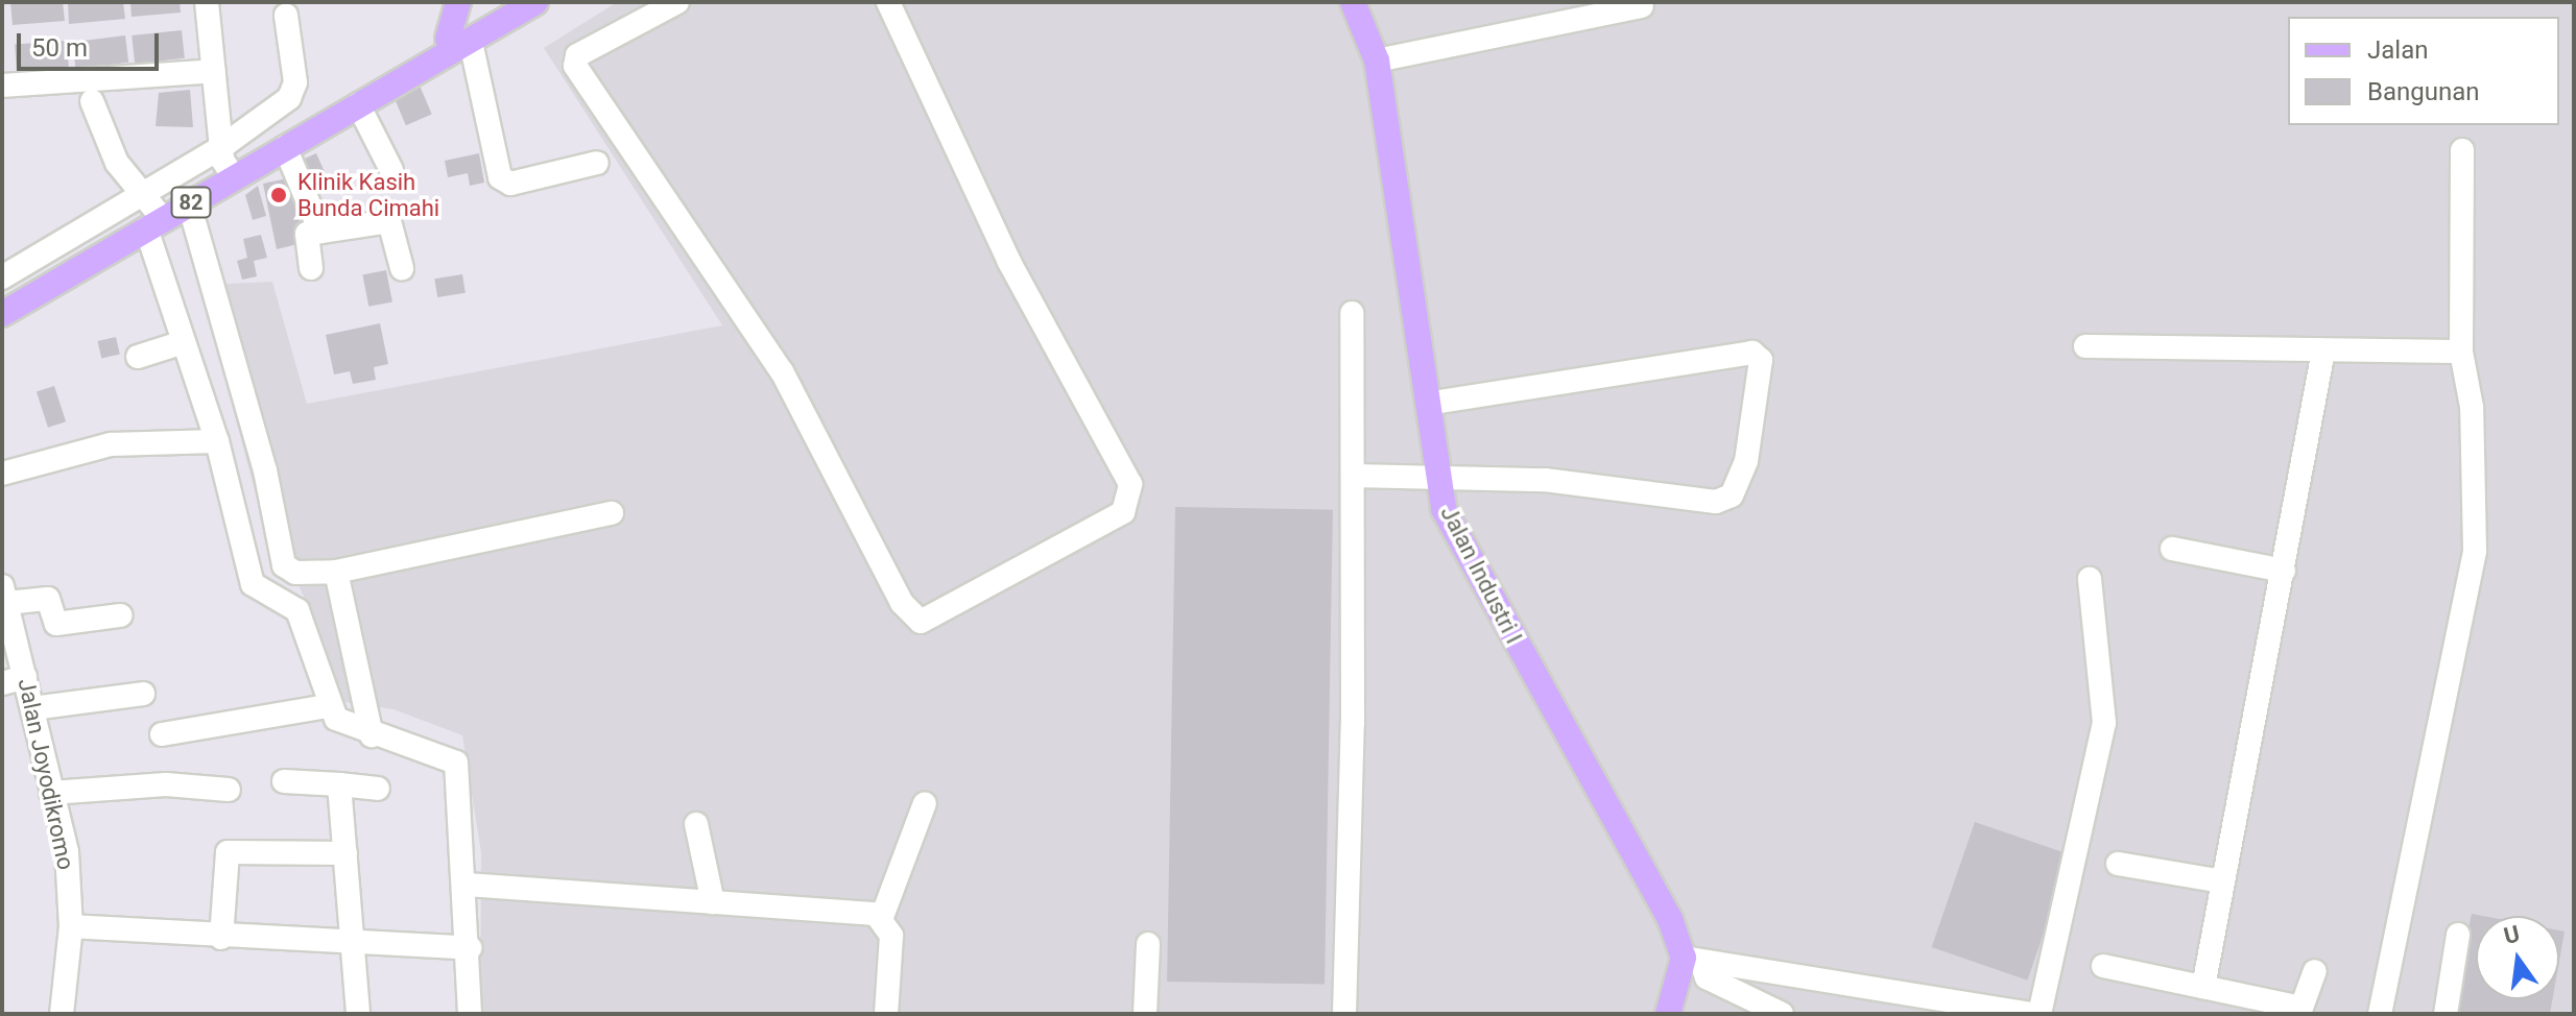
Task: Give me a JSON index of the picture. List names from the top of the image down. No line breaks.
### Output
{"streets":{"main road":["82","Jalan Industri I"],"street":["Jalan Joyodikromo"]},"places":["Klinik Kasih Bunda Cimahi"],"legend":["Jalan","Bangunan"],"scale_bar":"50 m","north":"top"}
